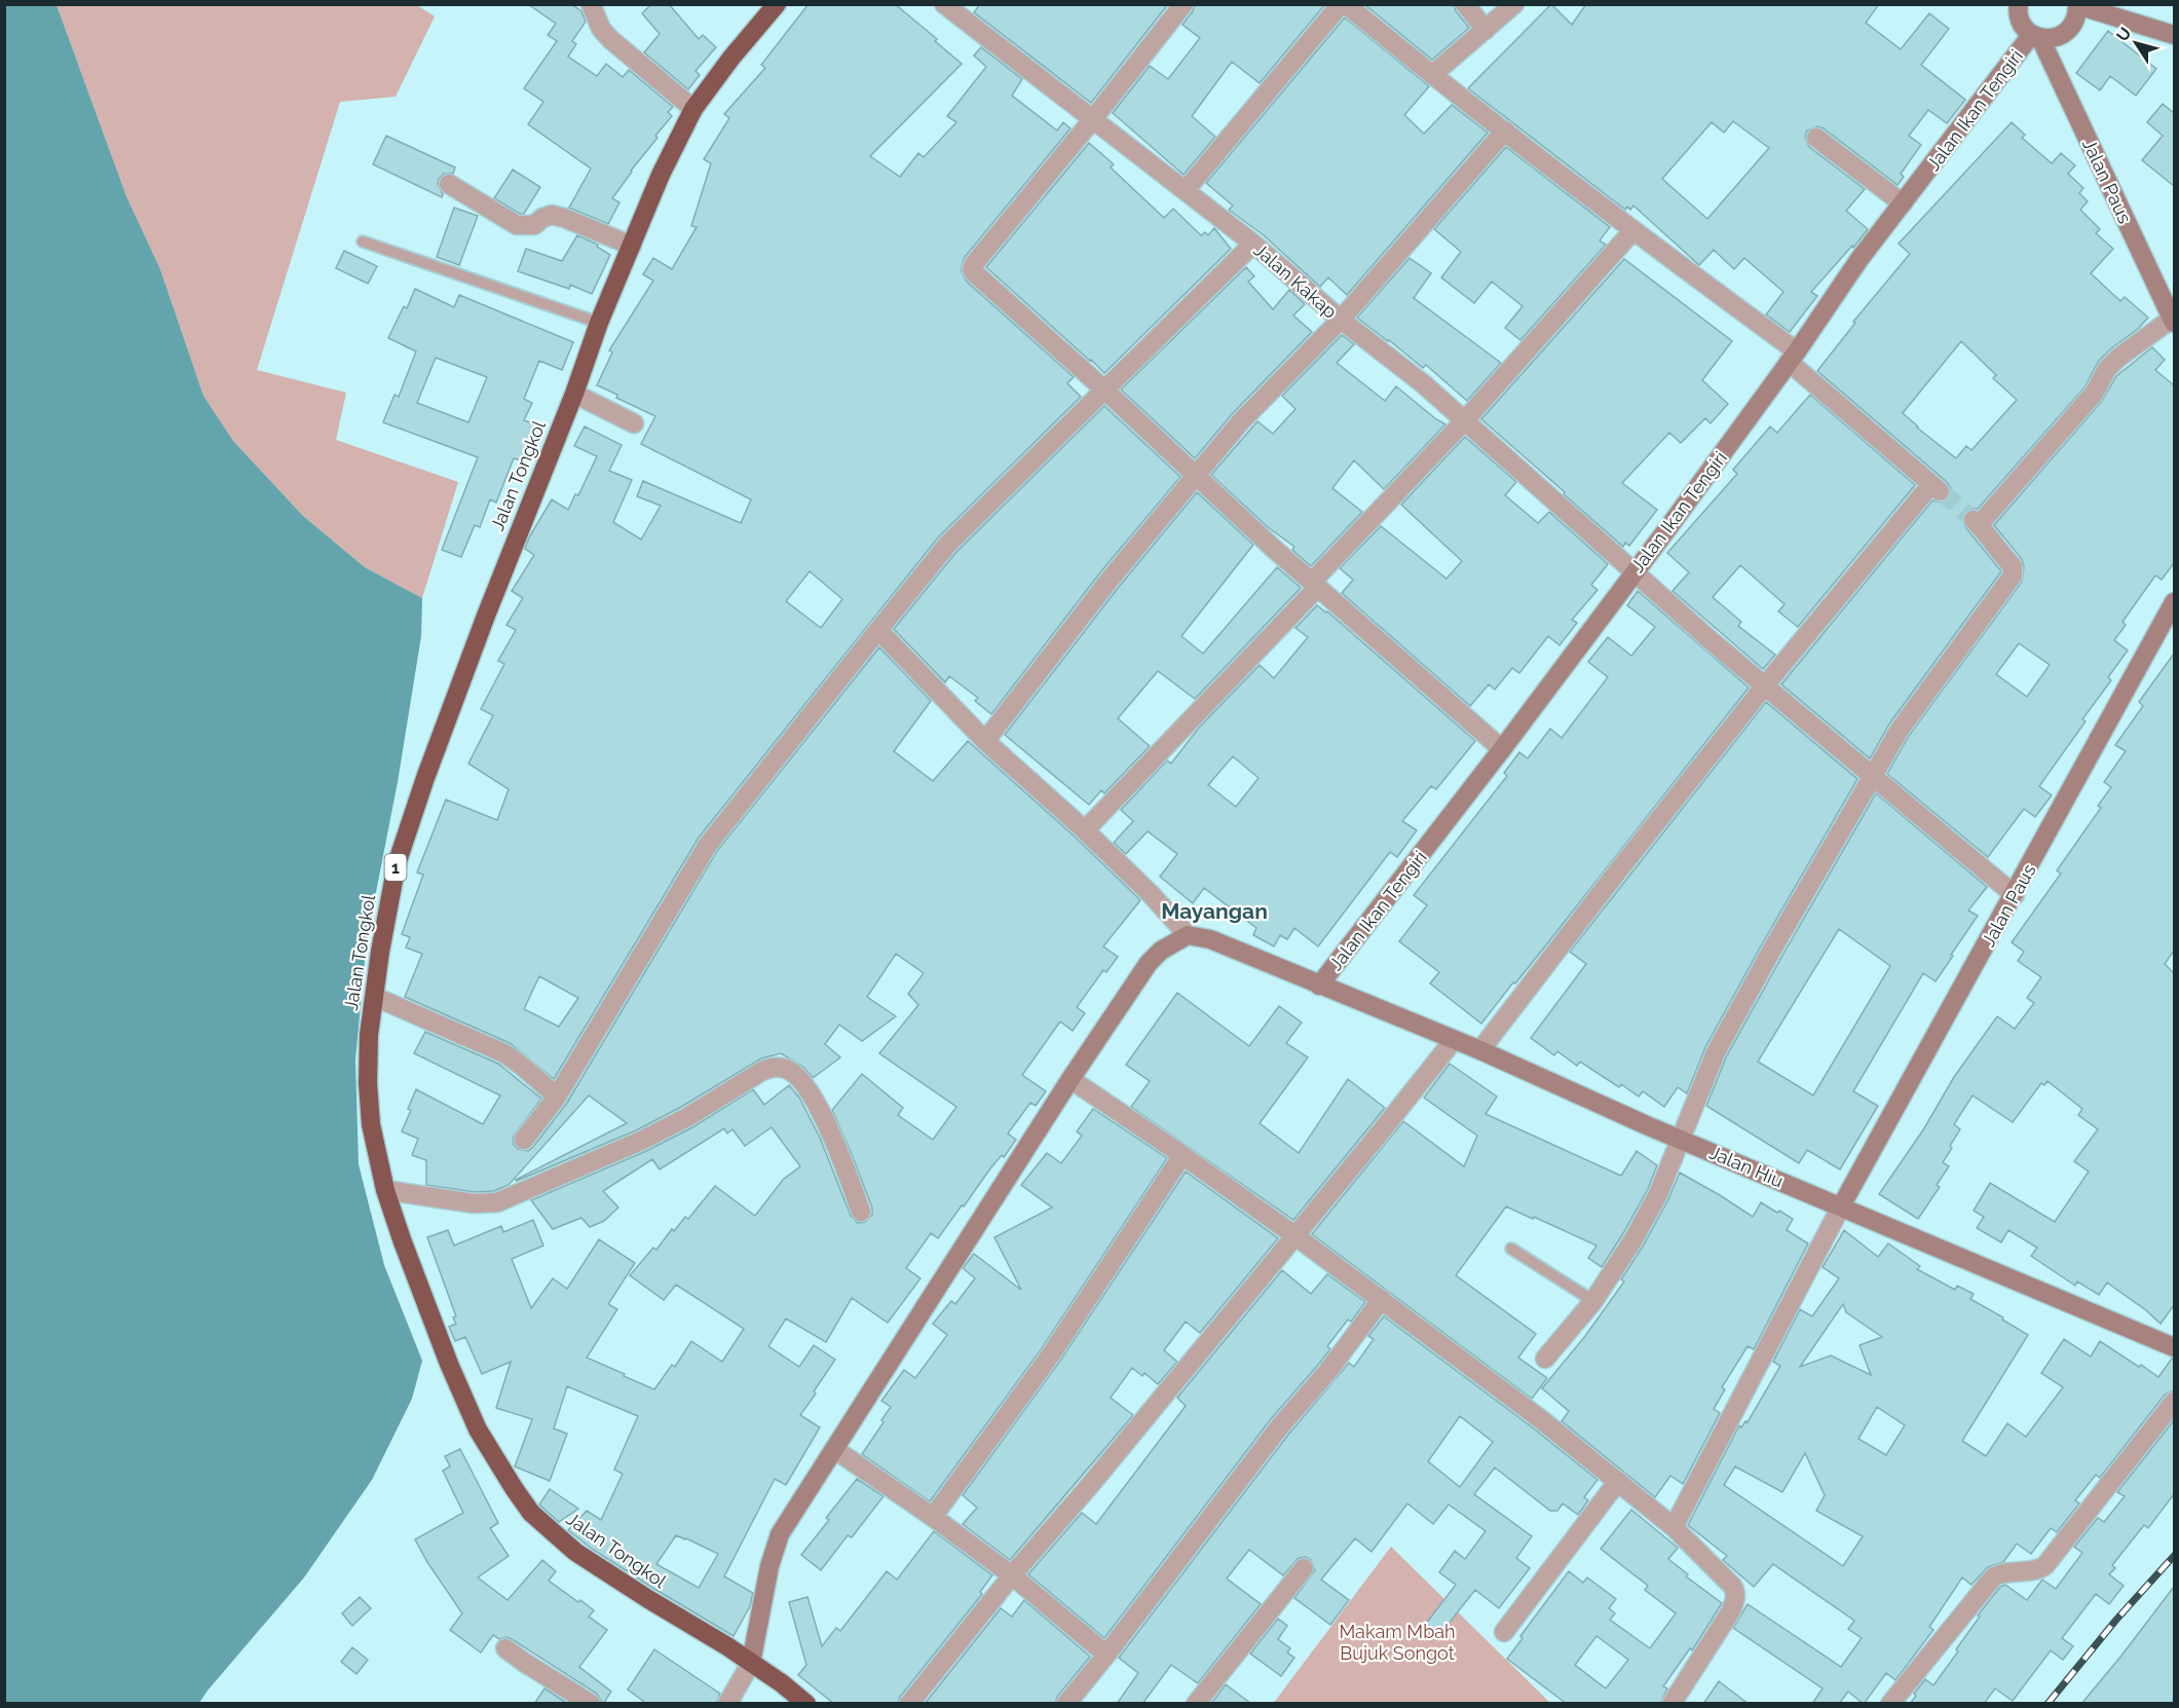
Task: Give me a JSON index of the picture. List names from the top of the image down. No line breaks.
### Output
{"streets":{"highway":["Jalan Tongkol","1"],"main road":["Jalan Ikan Tengiri","Jalan Paus","Jalan Hiu"],"street":["Jalan Kakap"]},"crossings":[["Jalan Ikan Tengiri","Jalan Paus"],["Jalan Ikan Tengiri","Jalan Kakap"],["Jalan Ikan Tengiri","Jalan Hiu"],["Jalan Paus","Jalan Kakap"],["Jalan Paus","Jalan Hiu"]],"districts":["Mayangan"],"parks":["Makam Mbah Bujuk Songot"],"north":"top left"}
